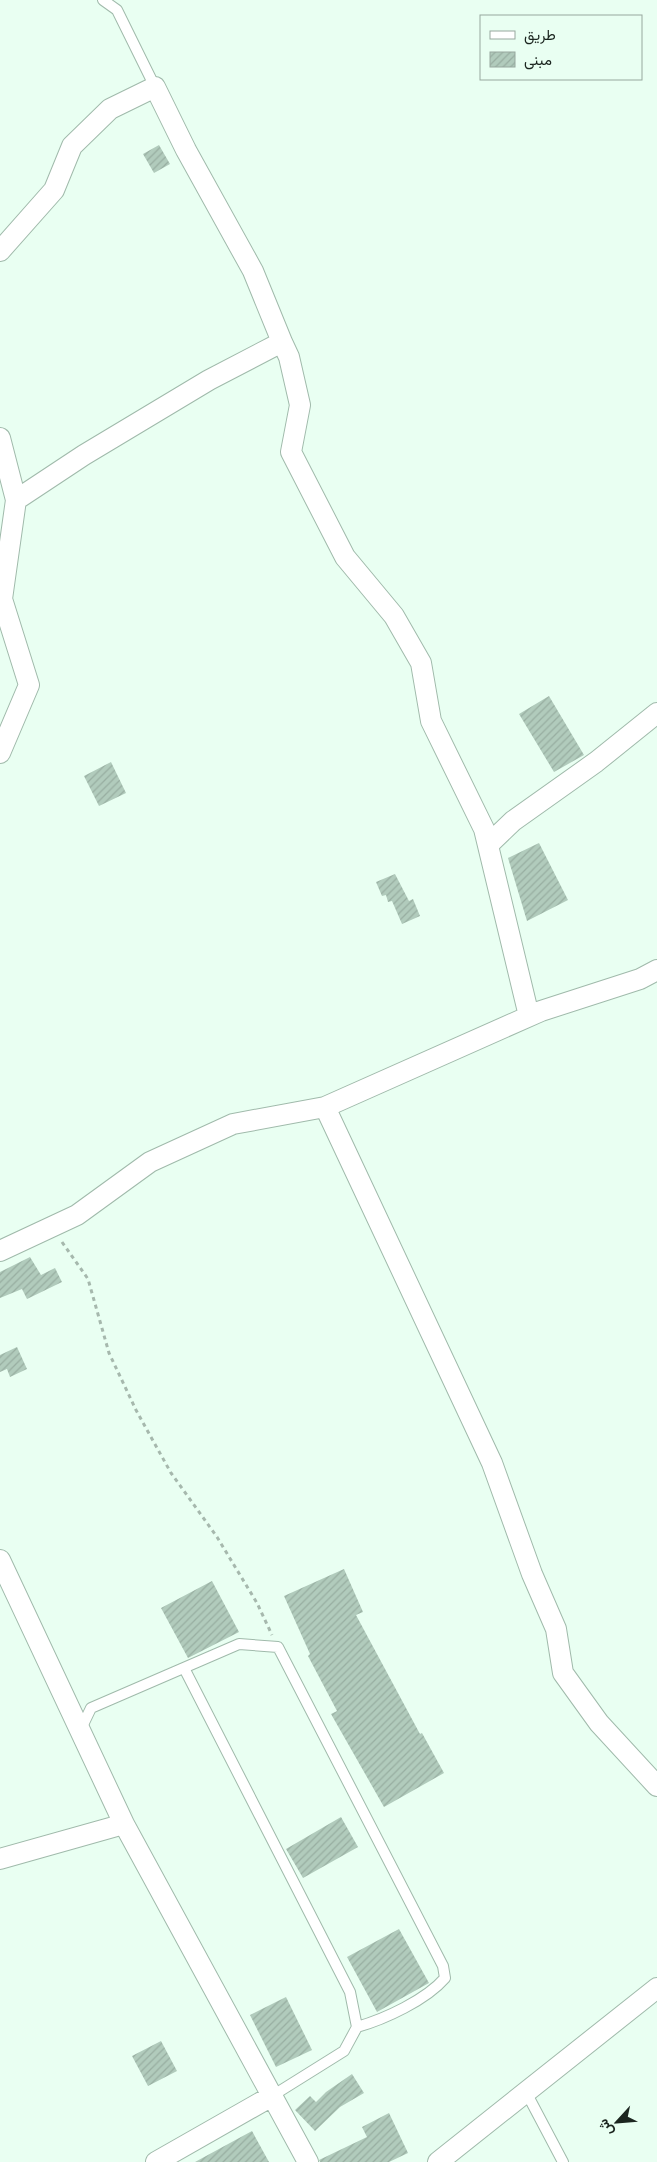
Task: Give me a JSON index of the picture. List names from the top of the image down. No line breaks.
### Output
{"legend":["طريق","مبنى"],"north":"bottom left"}
